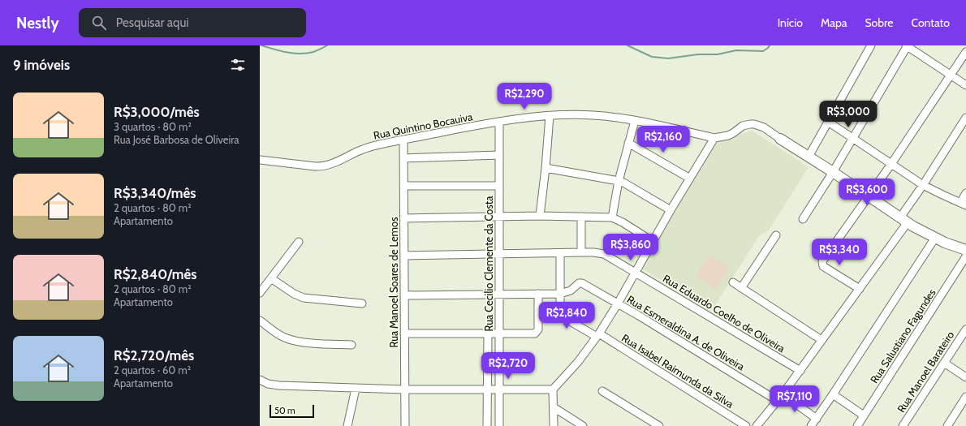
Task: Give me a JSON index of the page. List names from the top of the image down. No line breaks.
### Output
{"streets":{"street":["Rua Quintino Bocauiva","Rua Cecilio Clemente da Costa","Rua Manoel Soares de Lemos","Rua Eduardo Coelho de Oliveira","Rua Esmeraldina A. de Oliveira","Rua Salustiano Fagundes","Rua Isabel Raimunda da Silva","Rua Manoel Barateiro"]},"crossings":[["Rua Quintino Bocauiva","Rua Cecilio Clemente da Costa"],["Rua Quintino Bocauiva","Rua Manoel Soares de Lemos"],["Rua Esmeraldina A. de Oliveira","Rua Isabel Raimunda da Silva"]],"scale_bar":"50 m","page":{"header":"Nestly","search":"Pesquisar aqui","nav":["Início","Mapa","Sobre","Contato"],"heading":"9 imóveis","price":["R$2,290","R$3,000","R$2,160","R$3,600","R$3,860","R$3,340","R$2,840","R$2,720","R$7,110"],"list":[{"name":"R$3,000/mês","note":"3 quartos · 80 m² · Rua José Barbosa de Oliveira"},{"name":"R$3,340/mês","note":"2 quartos · 80 m² · Apartamento"},{"name":"R$2,840/mês","note":"2 quartos · 80 m² · Apartamento"},{"name":"R$2,720/mês","note":"2 quartos · 60 m² · Apartamento"}],"scale":"50 m"}}
